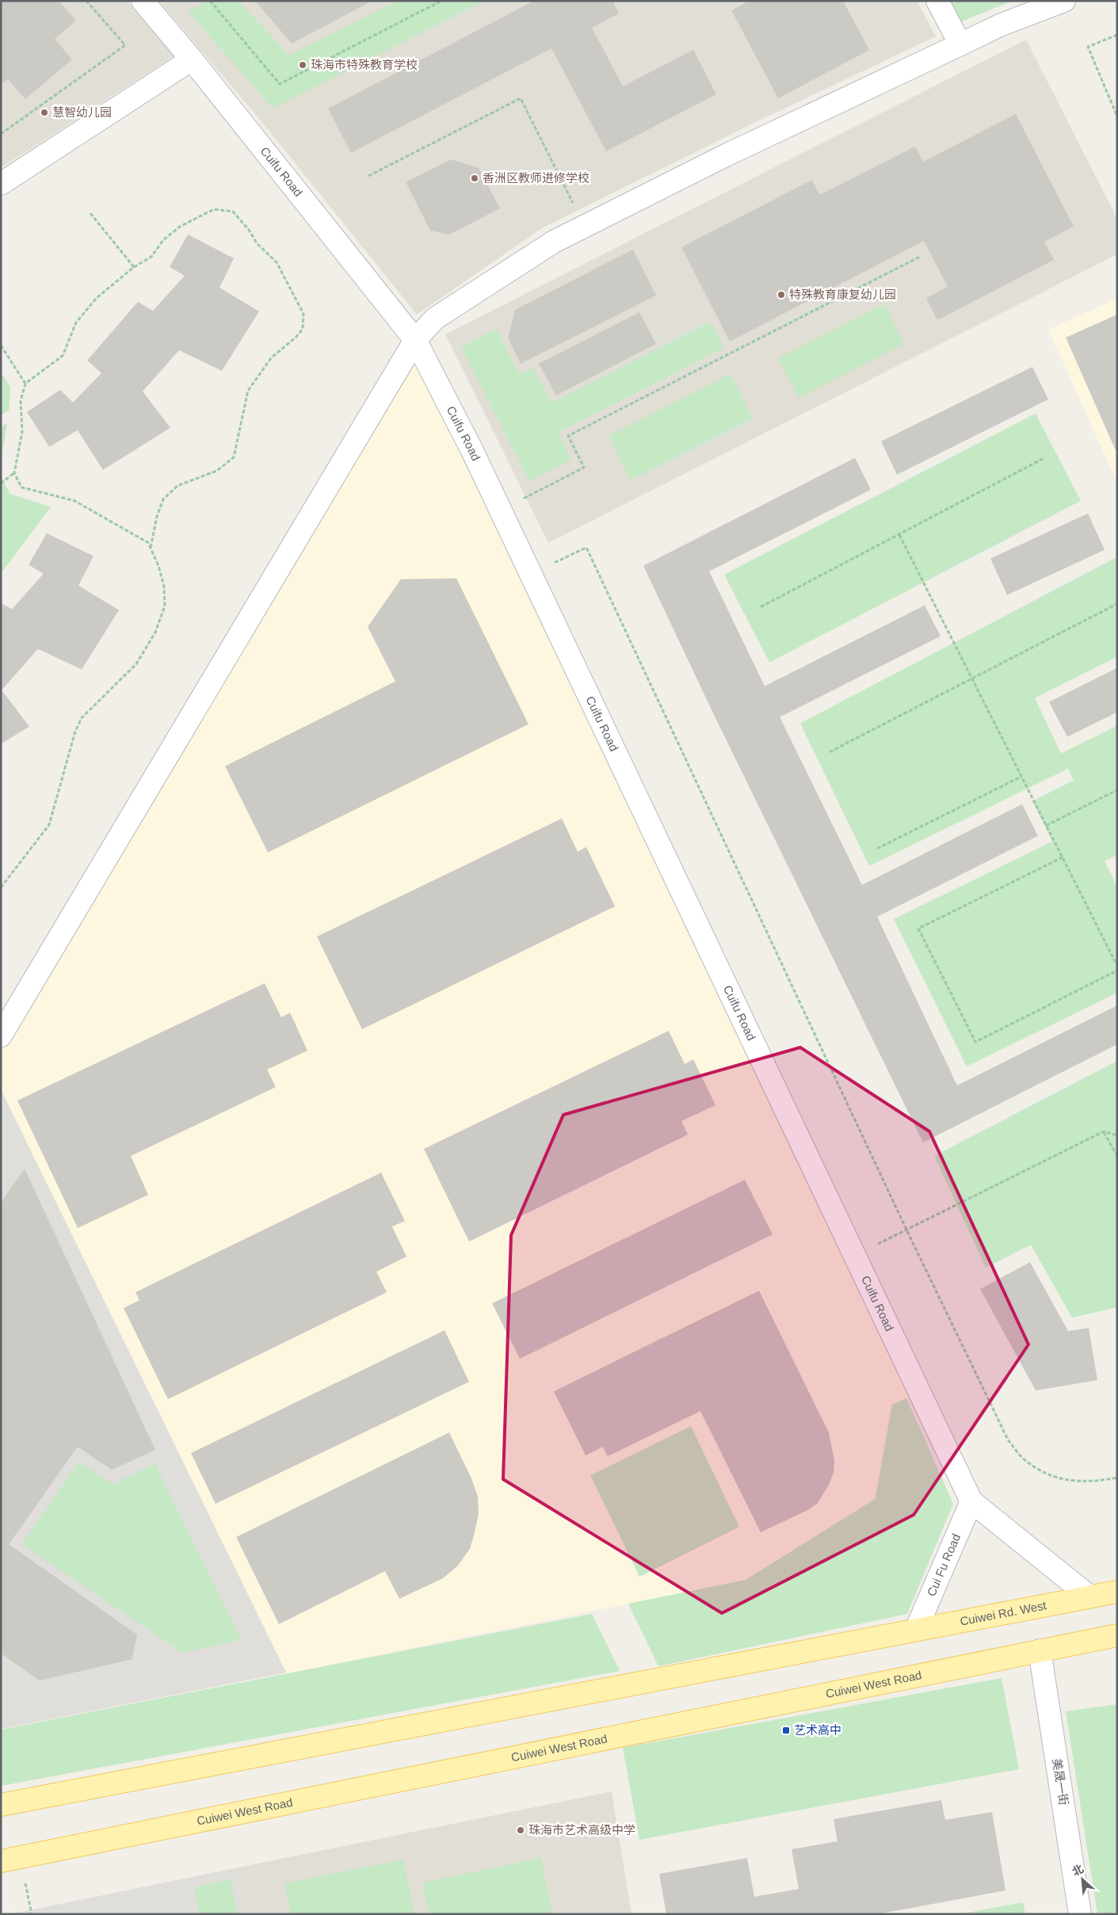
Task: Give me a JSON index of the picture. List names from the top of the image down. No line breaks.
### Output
{"streets":{"main road":["Cuiwei Rd. West","Cuiwei West Road"],"street":["Cuifu Road","Cui Fu Road","美晟一街"]},"crossings":[["Cuifu Road","Cui Fu Road"],["Cui Fu Road","Cuiwei Rd. West"],["Cuiwei West Road","美晟一街"]],"places":{"other":["珠海市特殊教育学校","慧智幼儿园","香洲区教师进修学校","特殊教育康复幼儿园","珠海市艺术高级中学"],"transit":["艺术高中"]},"north":"top left"}
